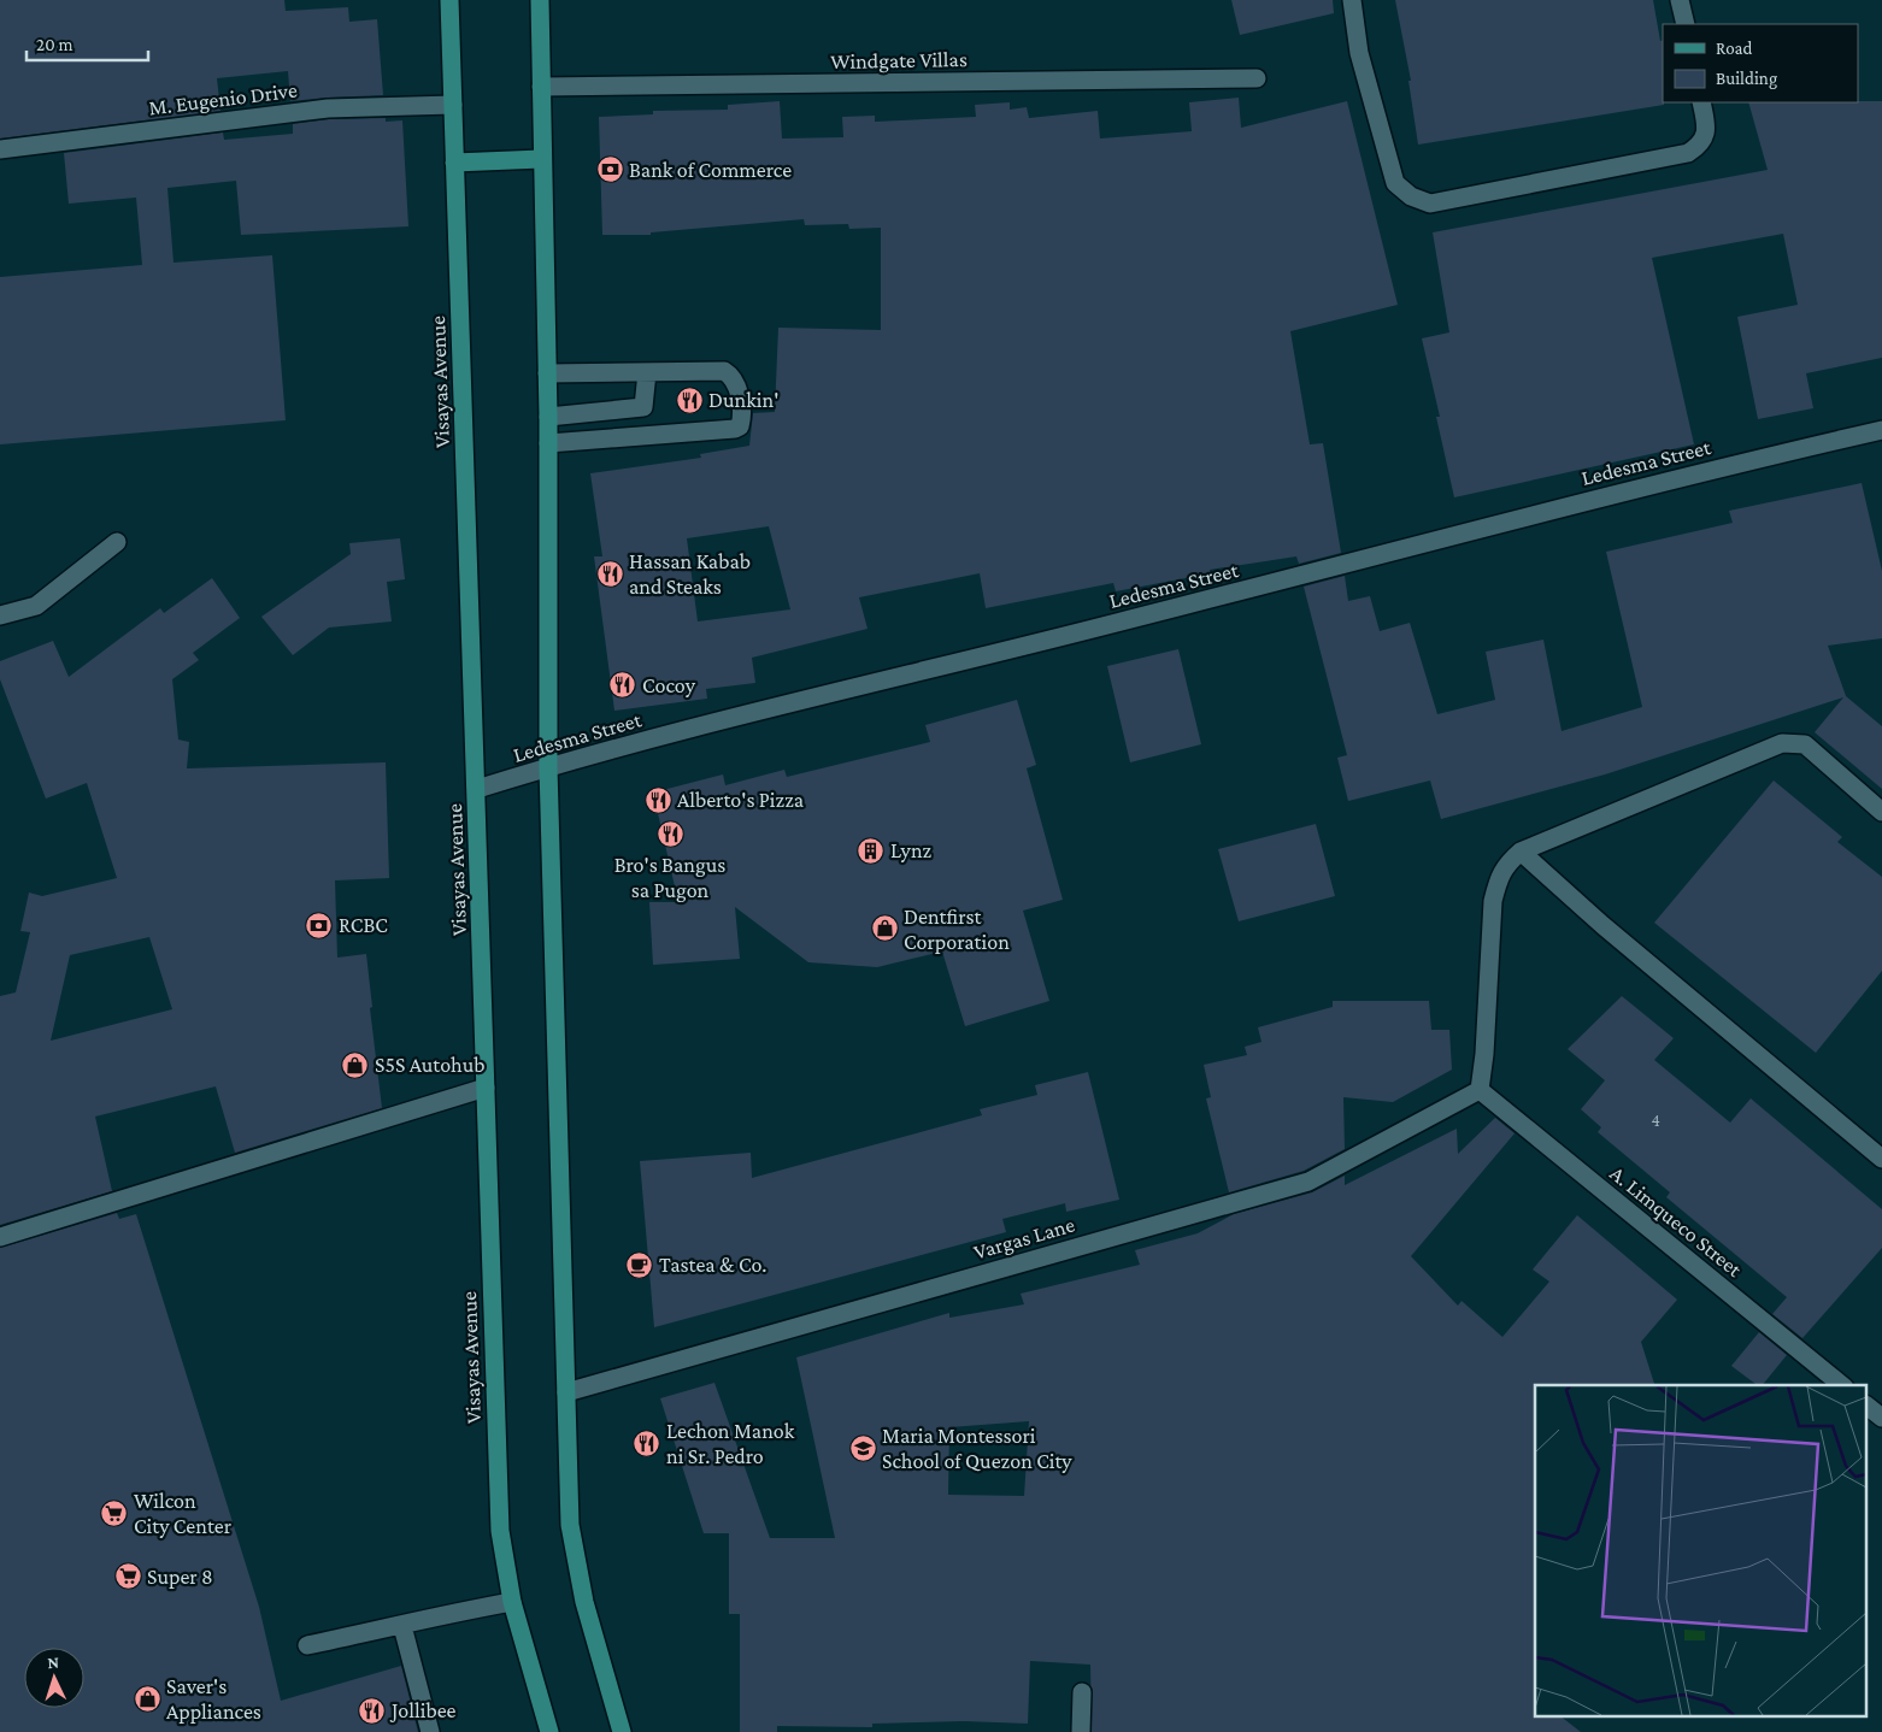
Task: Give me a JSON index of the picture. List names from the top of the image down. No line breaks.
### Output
{"streets":{"main road":["Visayas Avenue"],"street":["Windgate Villas","M. Eugenio Drive","Ledesma Street","A. Limqueco Street","Vargas Lane"]},"crossings":[["M. Eugenio Drive","Visayas Avenue"],["Visayas Avenue","Ledesma Street"],["A. Limqueco Street","Vargas Lane"]],"places":{"bank":["Bank of Commerce","RCBC"],"restaurant":["Dunkin'","Hassan Kabab and Steaks","Cocoy","Alberto's Pizza","Bro's Bangus sa Pugon","Lechon Manok ni Sr. Pedro","Jollibee"],"building":["Lynz"],"shop":["Dentfirst Corporation","S5S Autohub","Saver's Appliances"],"cafe":["Tastea & Co."],"school or university":["Maria Montessori School of Quezon City"],"supermarket":["Wilcon City Center","Super 8"]},"house_numbers":["4"],"legend":["Road","Building"],"scale_bar":"20 m","north":"top"}
